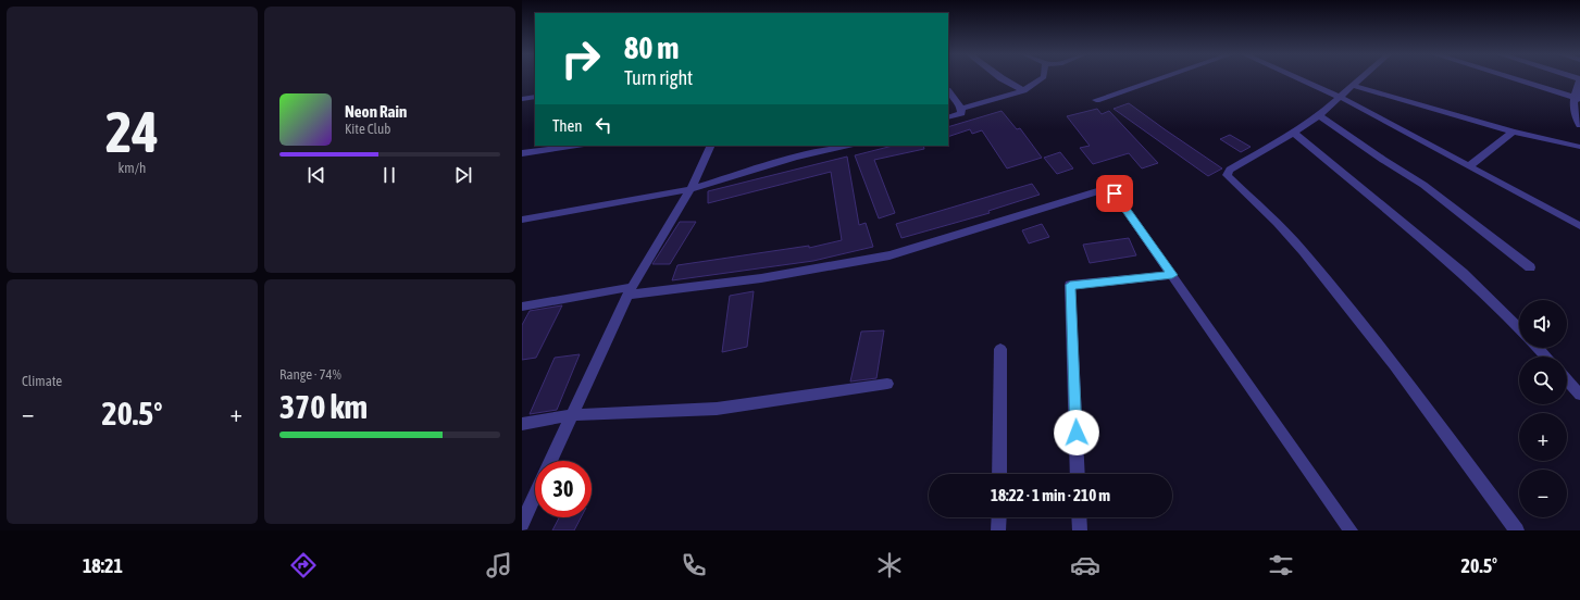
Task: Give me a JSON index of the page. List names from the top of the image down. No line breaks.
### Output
{"page":{"tile":[["24","km/h"],"Climate",["Range · 74%","370 km"]],"turn":["80 m","Turn right"],"song":["Neon Rain","Kite Club"],"then":"Then","map_buttons":["+","−"],"heat":["−","20.5°","+"],"limit":"30","trip":"18:22 · 1 min · 210 m","tabs":["18:21","20.5°"]}}
